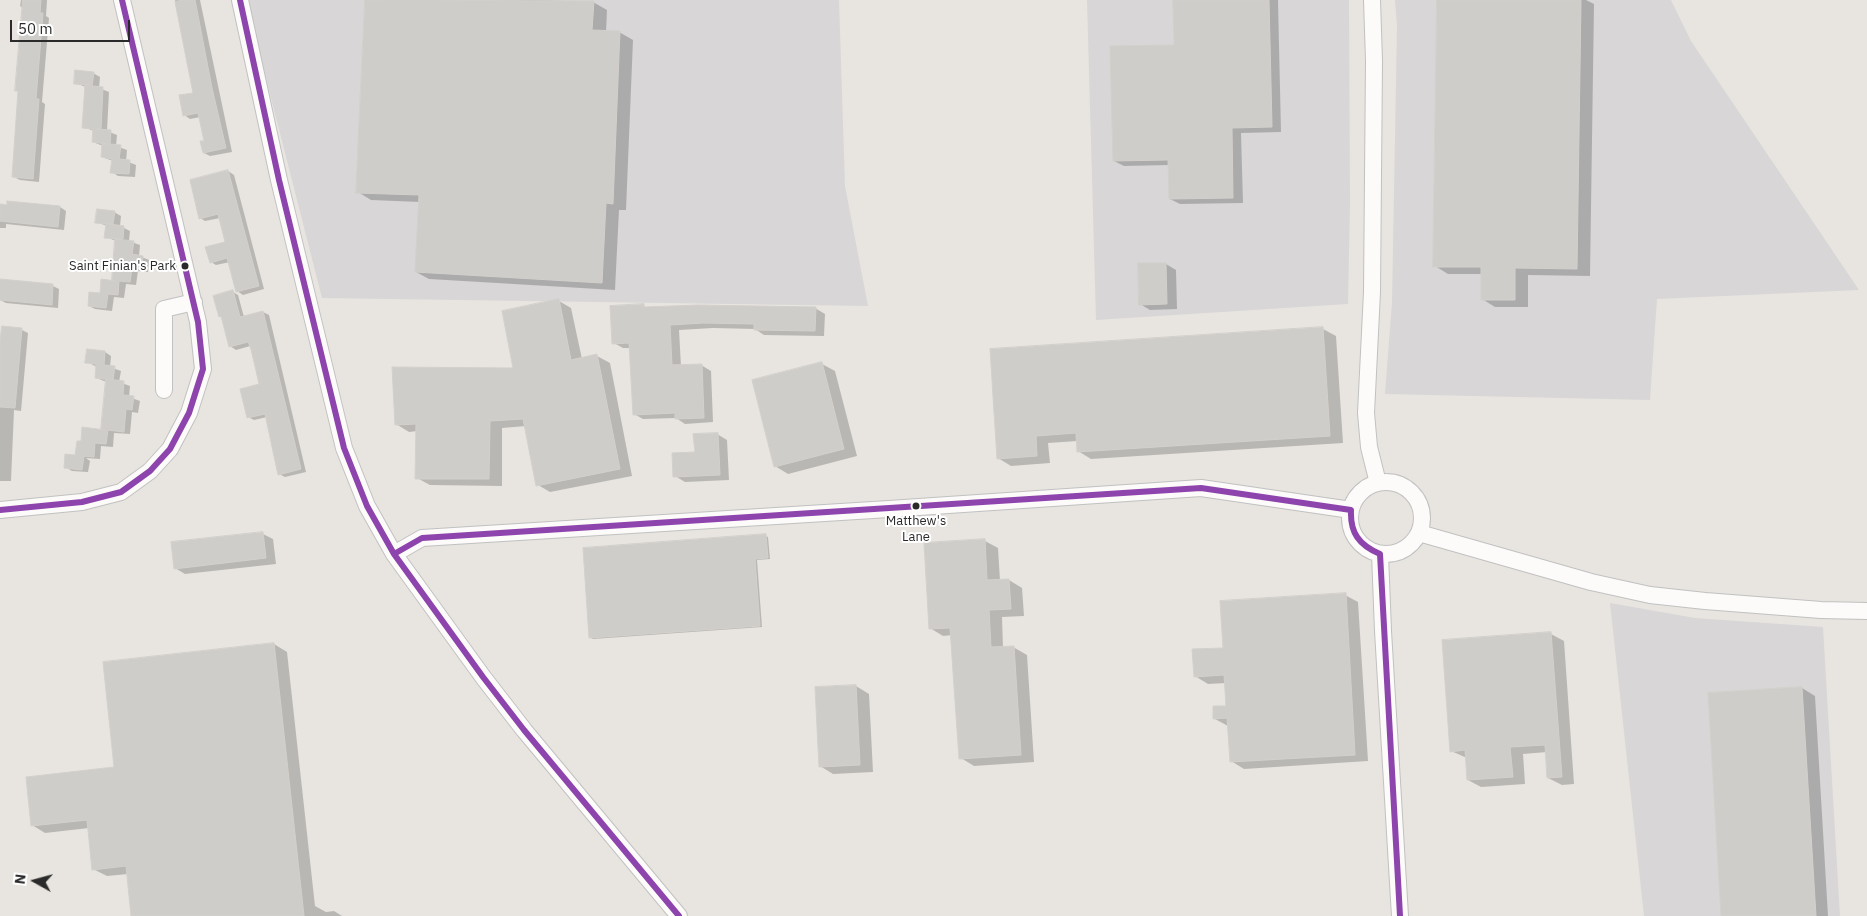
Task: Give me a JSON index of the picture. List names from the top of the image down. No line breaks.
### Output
{"places":["Saint Finian's Park","Matthew's Lane"],"scale_bar":"50 m","north":"left"}
